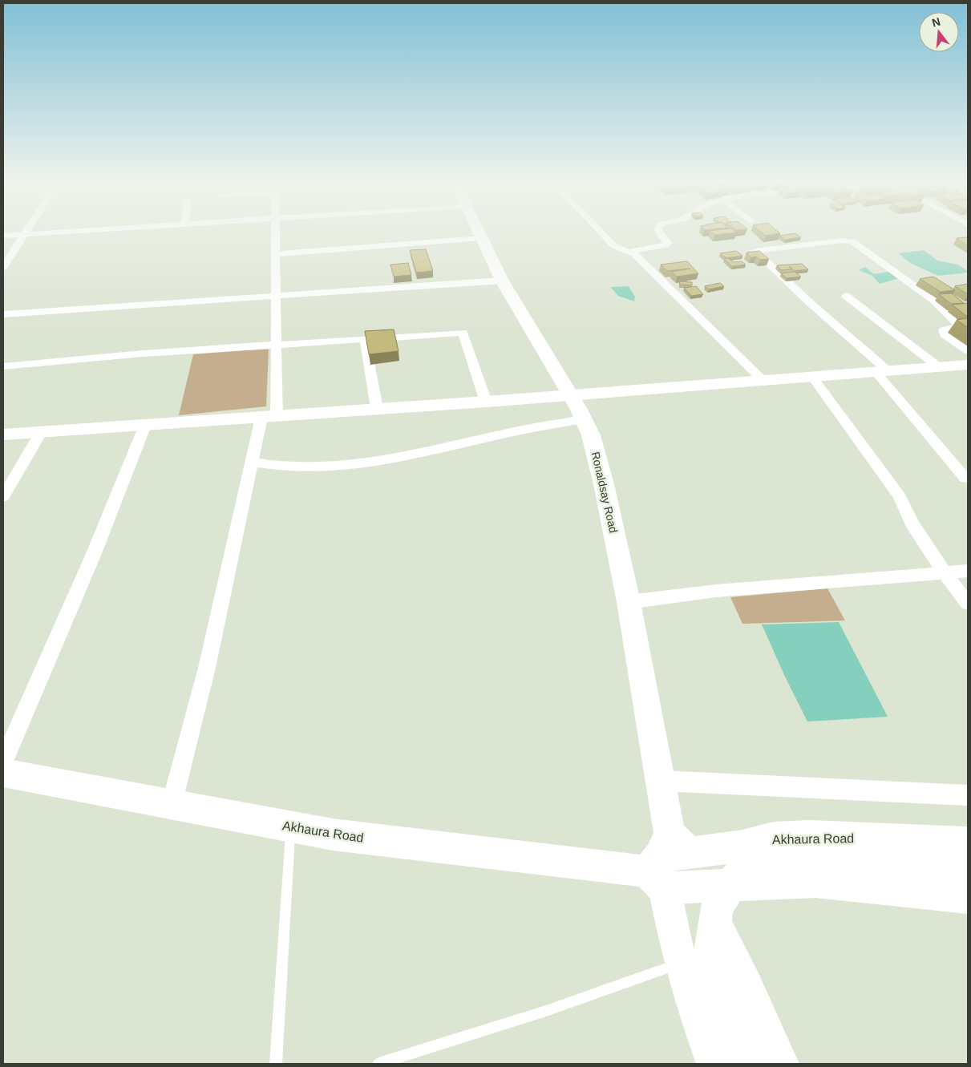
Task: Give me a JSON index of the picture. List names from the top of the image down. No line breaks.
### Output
{"streets":{"main road":["Ronaldsay Road","Akhaura Road"]},"crossings":[["Ronaldsay Road","Akhaura Road"]],"north":"top"}
